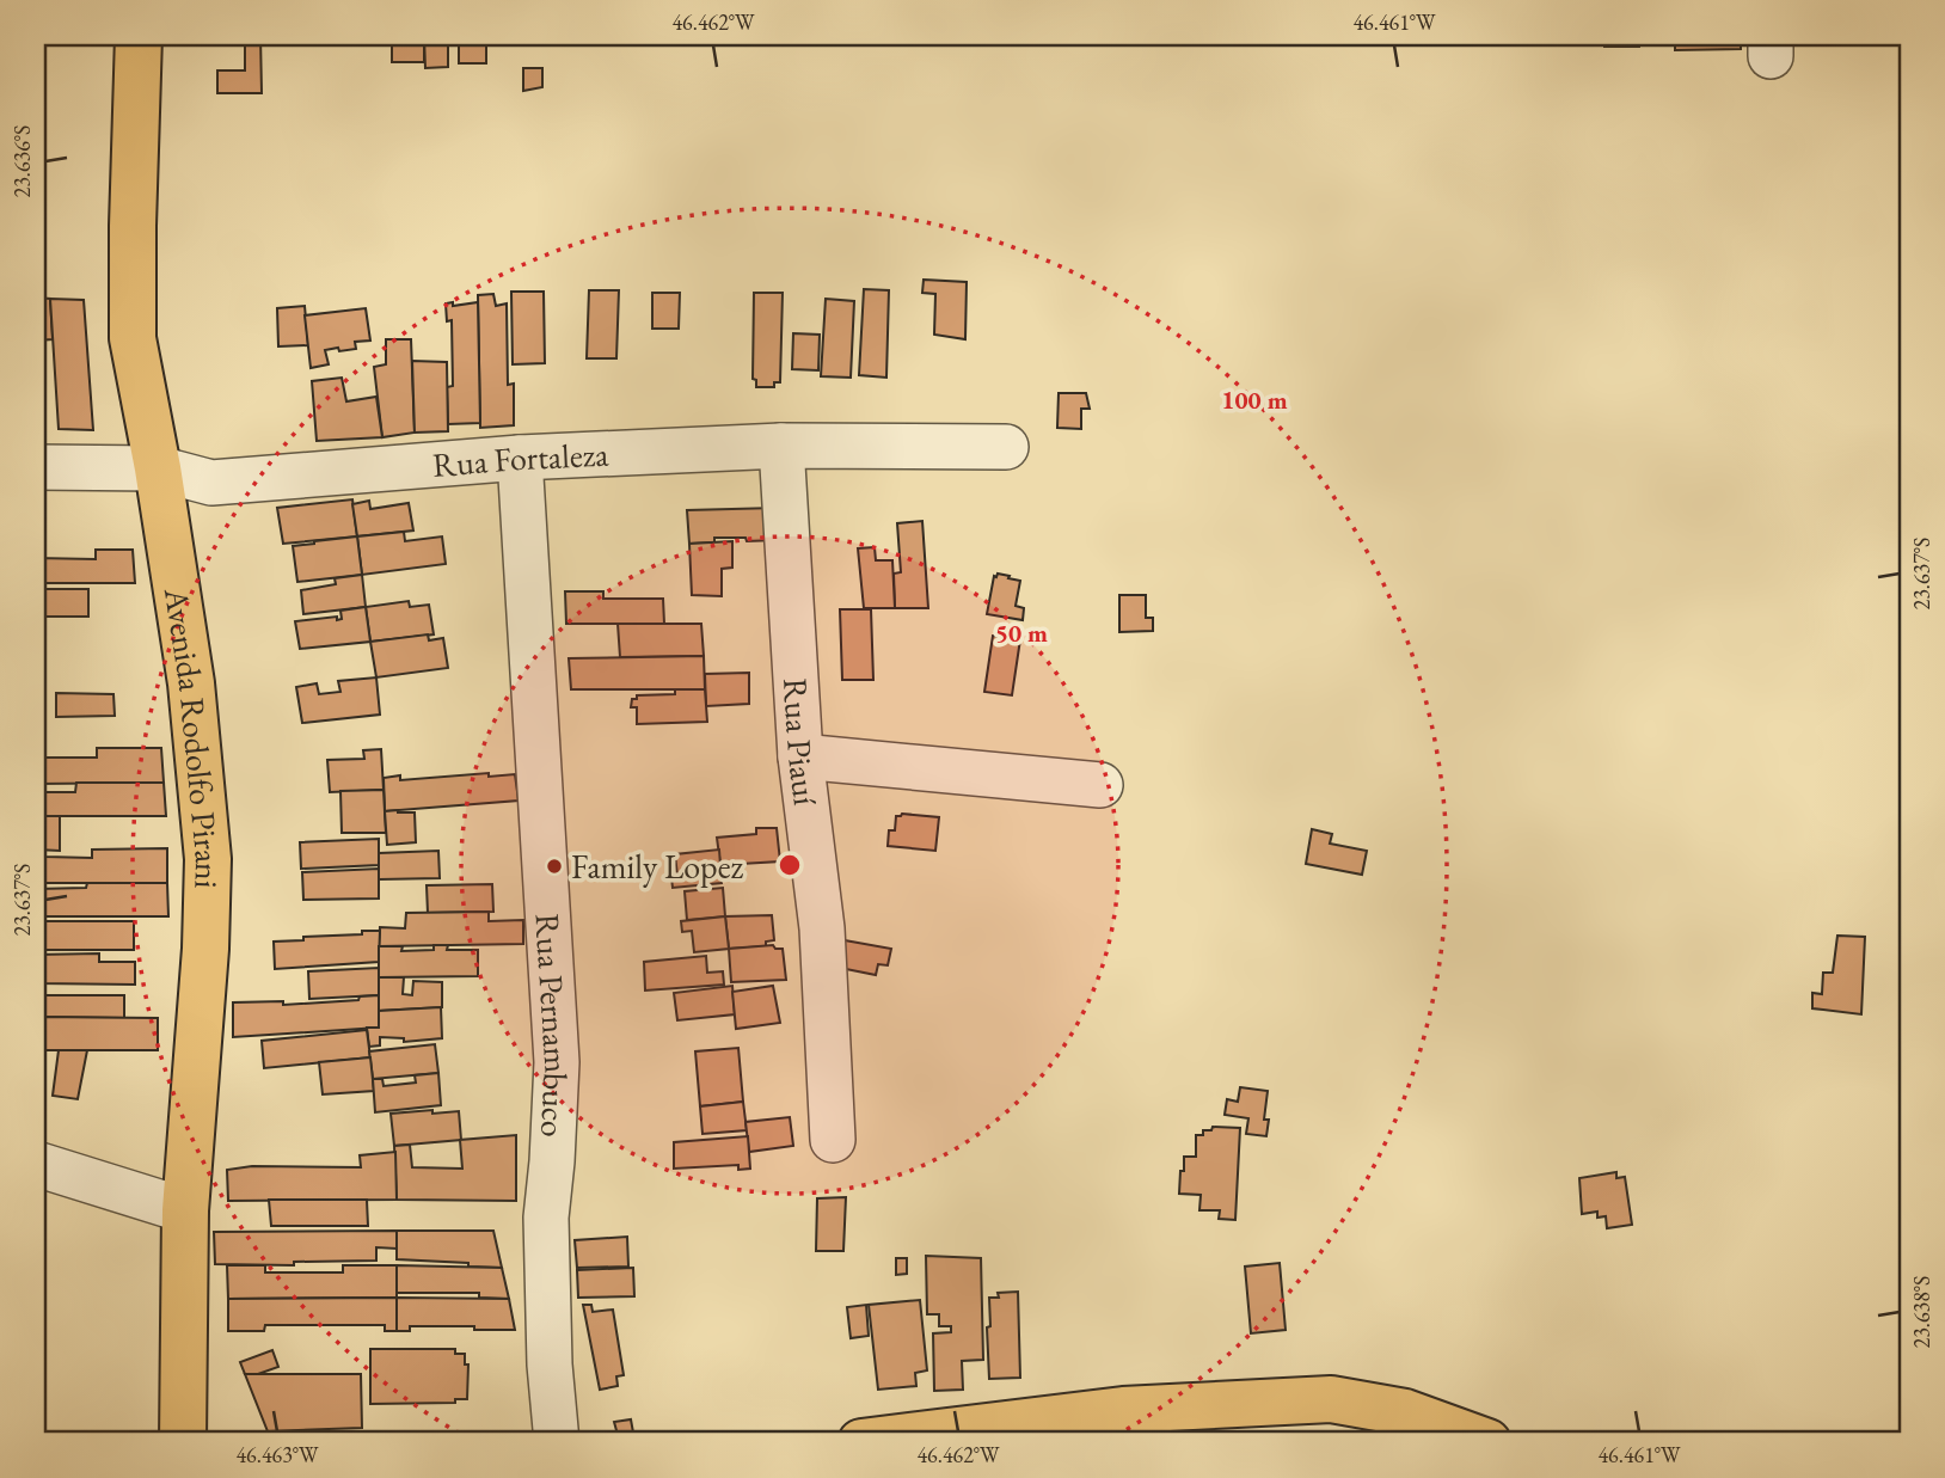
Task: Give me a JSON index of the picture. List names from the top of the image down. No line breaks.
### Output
{"streets":{"main road":["Avenida Rodolfo Pirani"],"street":["Rua Fortaleza","Rua Piauí","Rua Pernambuco"]},"crossings":[["Rua Fortaleza","Avenida Rodolfo Pirani"],["Rua Fortaleza","Rua Piauí"],["Rua Fortaleza","Rua Pernambuco"]],"places":["Family Lopez"],"coordinates":["46.462°W","46.461°W","23.636°S","23.637°S","23.638°S","46.463°W"],"rings":["100 m","50 m"]}
